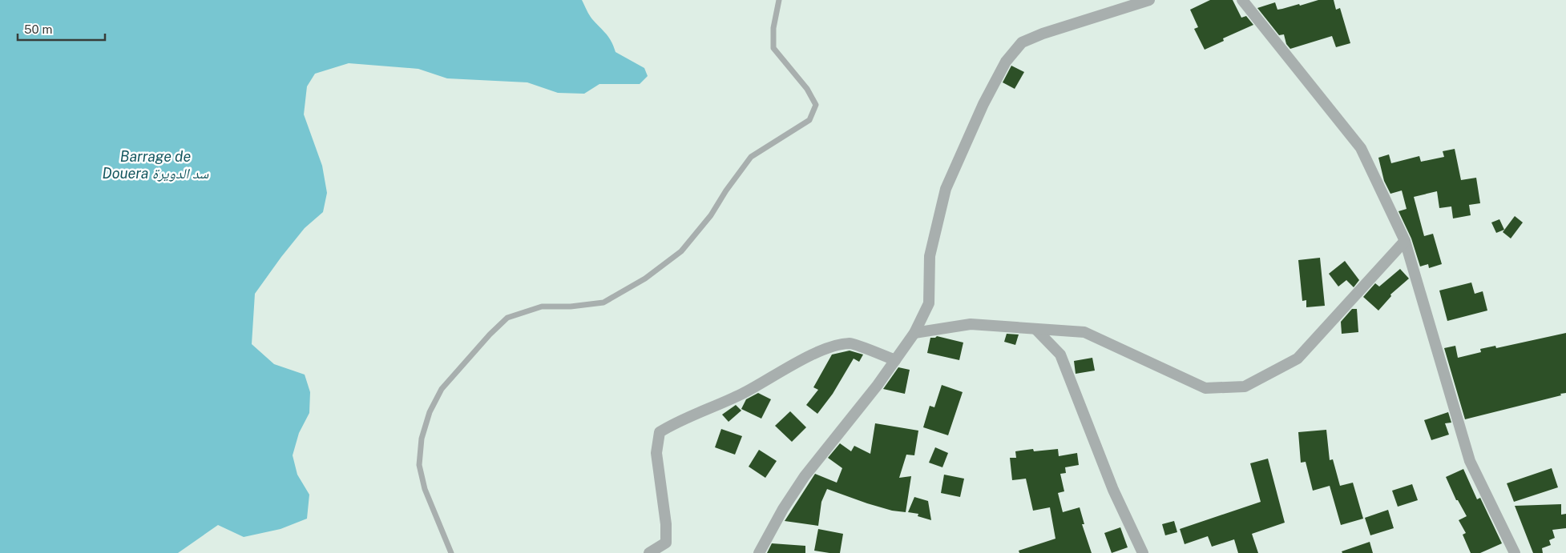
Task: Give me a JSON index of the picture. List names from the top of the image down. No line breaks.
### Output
{"water":["Barrage de Douera سد الدويرة"],"scale_bar":"50 m"}
